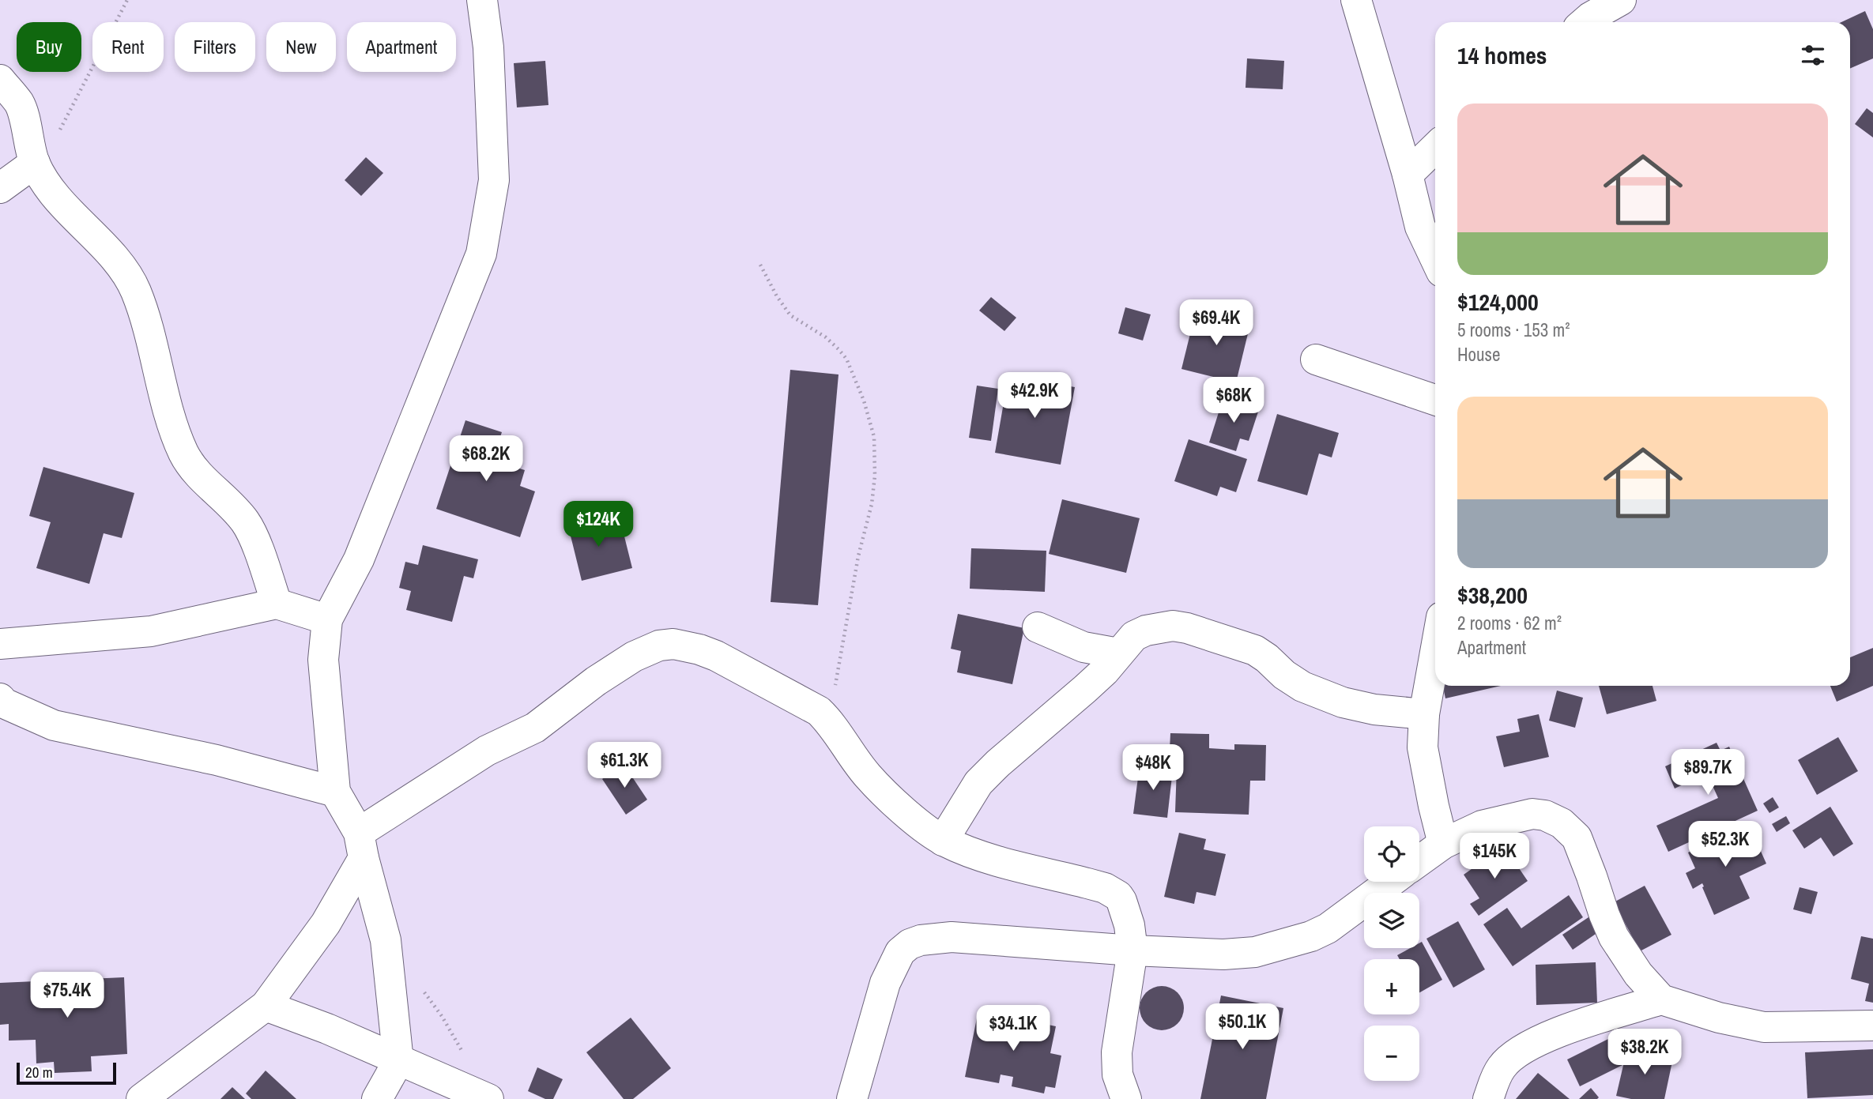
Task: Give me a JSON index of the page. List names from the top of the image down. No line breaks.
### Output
{"scale_bar":"20 m","page":{"chip":["Buy","Rent","Filters","New","Apartment"],"heading":"14 homes","list":[{"name":"$124,000","note":"5 rooms · 153 m² · House"},{"name":"$38,200","note":"2 rooms · 62 m² · Apartment"}],"price":["$69.4K","$42.9K","$68K","$68.2K","$124K","$61.3K","$48K","$89.7K","$52.3K","$145K","$75.4K","$50.1K","$34.1K","$38.2K"],"map_buttons":["+","−"],"scale":"20 m"}}
